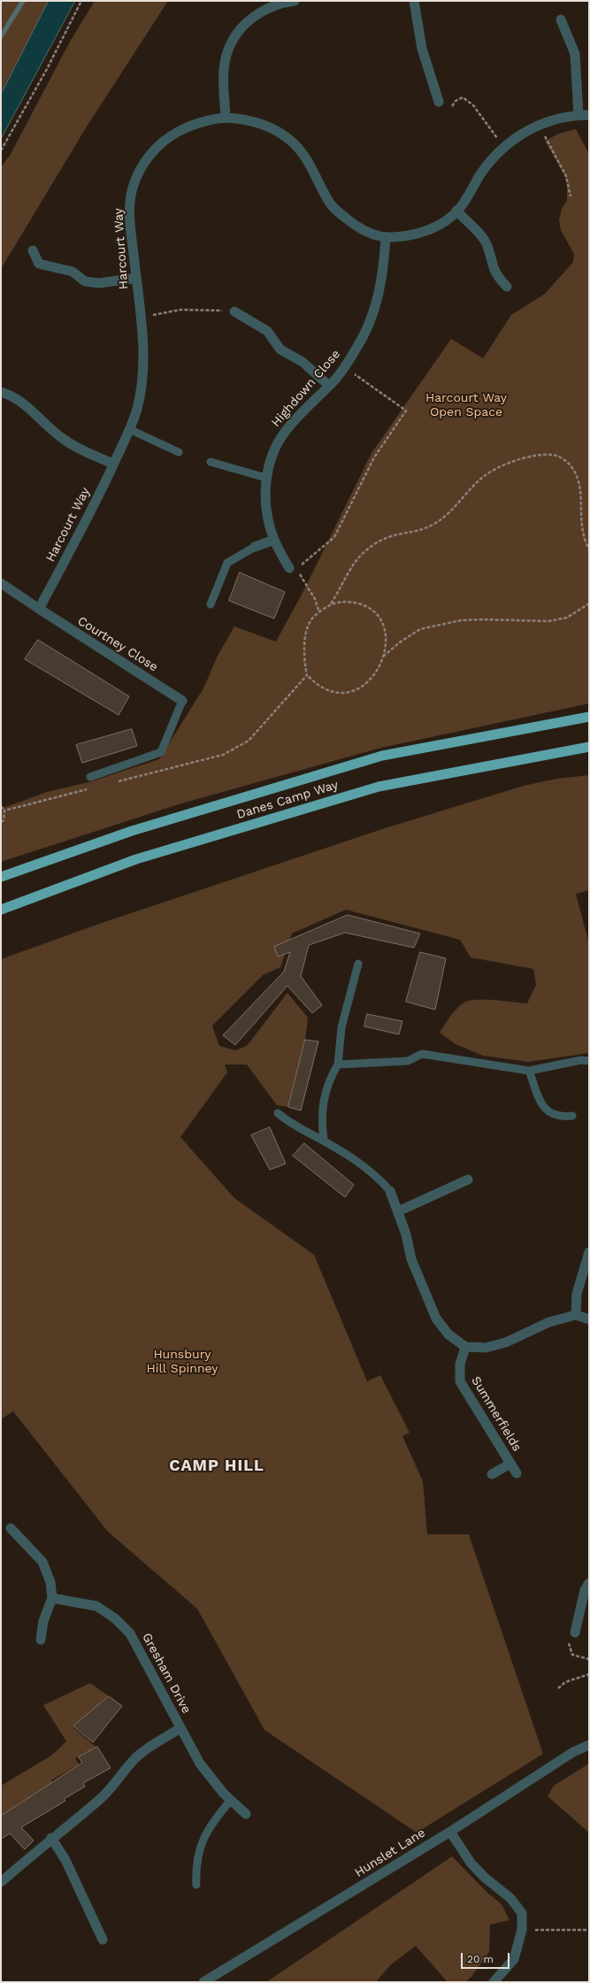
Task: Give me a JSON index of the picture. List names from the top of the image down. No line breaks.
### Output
{"streets":{"highway":["Danes Camp Way"],"street":["Harcourt Way","Highdown Close","Courtney Close","Summerfields","Gresham Drive","Hunslet Lane"]},"crossings":[["Harcourt Way","Highdown Close"],["Harcourt Way","Courtney Close"]],"districts":["CAMP HILL"],"parks":["Harcourt Way Open Space","Hunsbury Hill Spinney"],"scale_bar":"20 m"}
